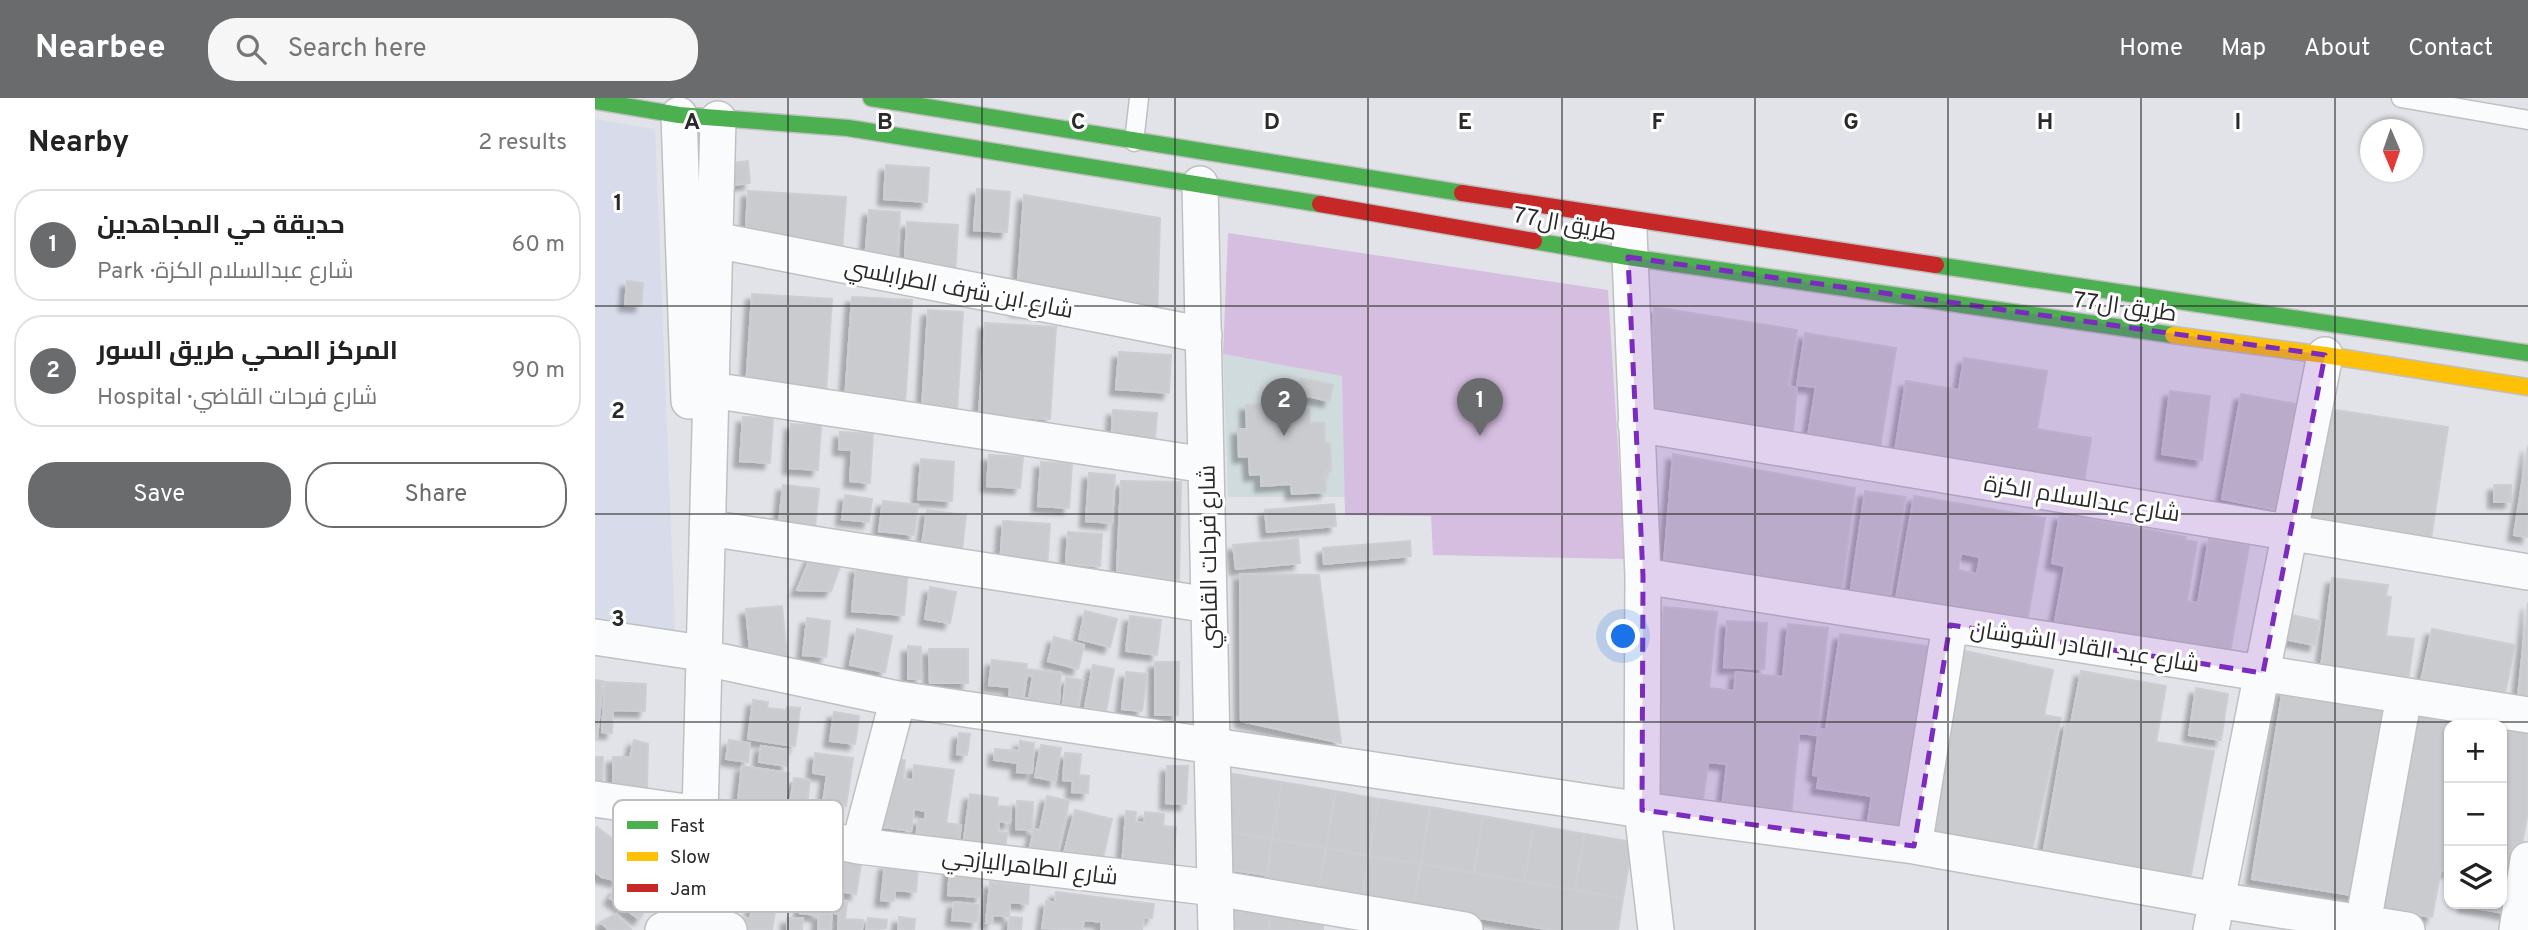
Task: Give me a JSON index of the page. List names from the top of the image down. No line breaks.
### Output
{"streets":{"main road":["طريق ال77"],"street":["شارع ابن شرف الطرابلسي","شارع عبدالسلام الكزة","شارع فرحات القاضي","شارع عبد القادر الشوشان","شارع الطاهراليازجي"]},"crossings":[["طريق ال77","شارع فرحات القاضي"],["شارع ابن شرف الطرابلسي","شارع فرحات القاضي"],["شارع فرحات القاضي","شارع الطاهراليازجي"]],"legend":["Fast","Slow","Jam"],"north":"bottom","page":{"header":"Nearbee","search":"Search here","nav":["Home","Map","About","Contact"],"heading":["Nearby","2 results"],"list":[{"mark":"1","name":"حديقة حي المجاهدين","note":"Park · شارع عبدالسلام الكزة","value":"60 m"},{"mark":"2","name":"المركز الصحي طريق السور","note":"Hospital · شارع فرحات القاضي","value":"90 m"}],"pins":["1","2"],"buttons":["Save","Share"],"map_buttons":["+","−"]},"grid":{"columns":["A","B","C","D","E","F","G","H","I"],"rows":["1","2","3"]}}
